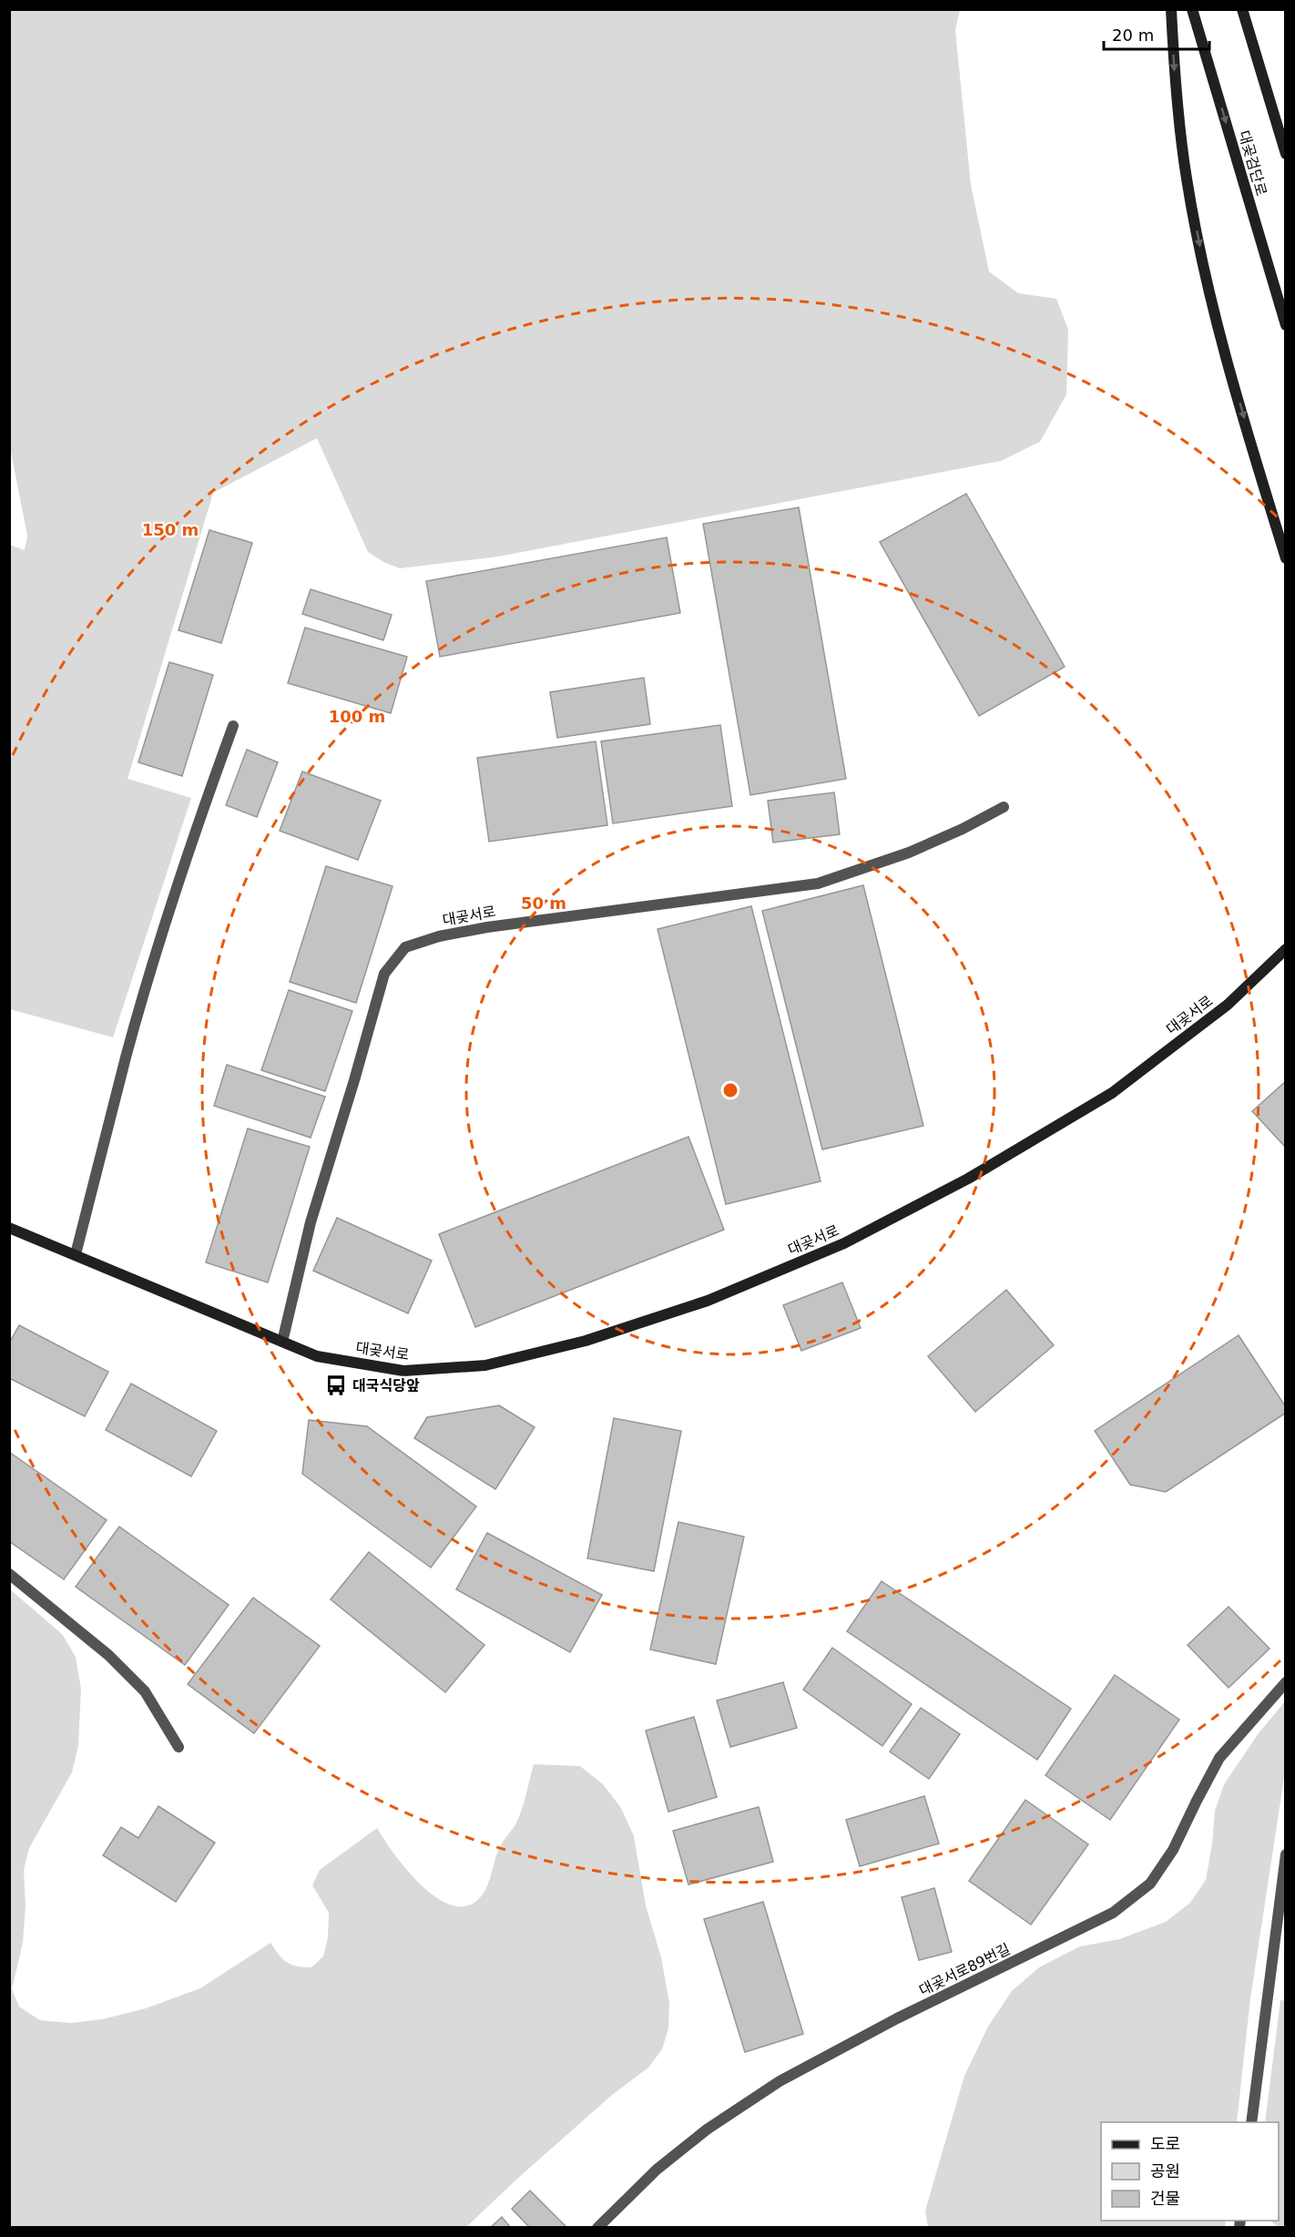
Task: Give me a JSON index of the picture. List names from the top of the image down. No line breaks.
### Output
{"streets":{"street":["대곶검단로","대곶서로"],"lane":["대곶서로89번길"]},"places":{"bus stop":["대국식당앞"]},"legend":["도로","공원","건물"],"scale_bar":"20 m","rings":["150 m","100 m","50 m"]}
